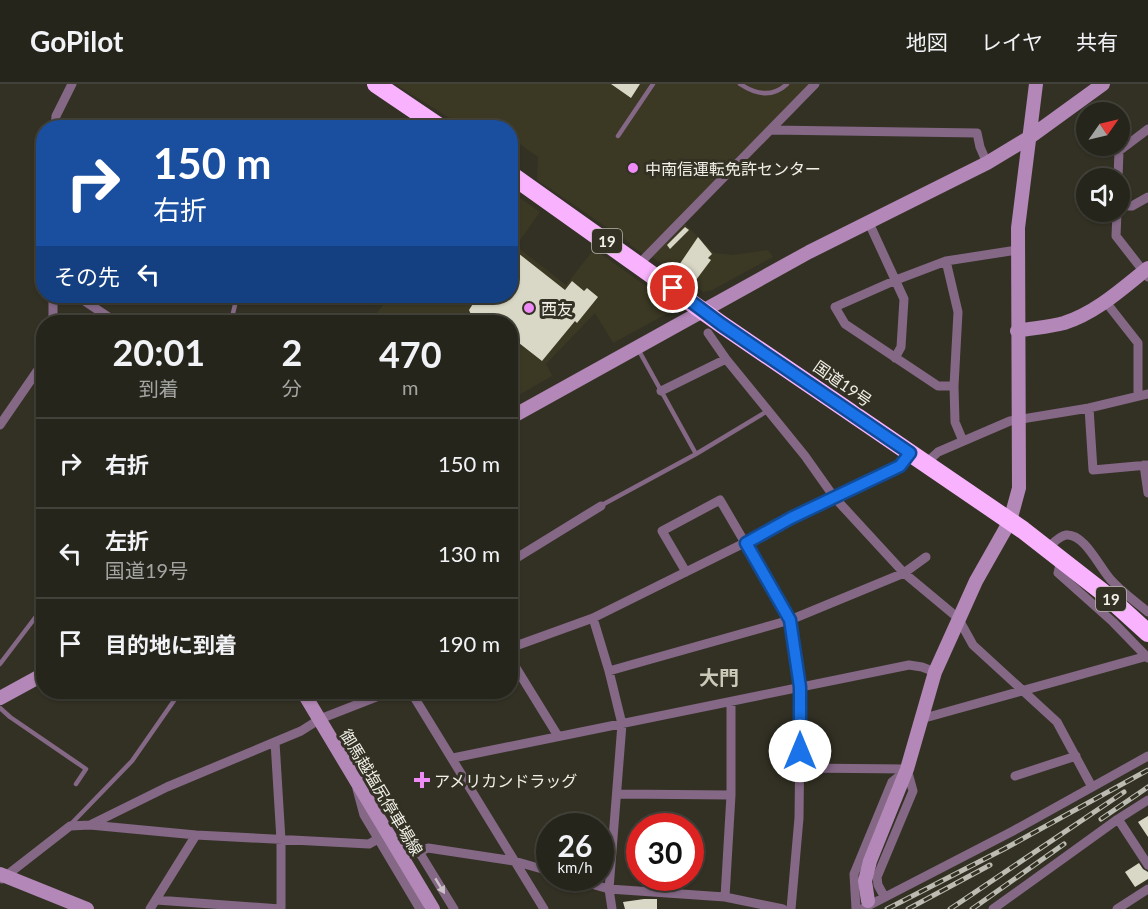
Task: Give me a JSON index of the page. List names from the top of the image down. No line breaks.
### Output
{"streets":{"highway":["19","国道19号"],"street":["御馬越塩尻停車場線"]},"districts":["大門"],"places":{"other":["中南信運転免許センター","西友"],"health":["アメリカンドラッグ"]},"north":"top right","page":{"header":"GoPilot","nav":["地図","レイヤ","共有"],"turn":["150 m","右折"],"then":"その先","eta":["20:01","到着","2","分","470","m"],"list":[{"name":"右折","value":"150 m"},{"name":"左折","note":"国道19号","value":"130 m"},{"name":"目的地に到着","value":"190 m"}],"speed":"26 km/h","limit":"30"}}
